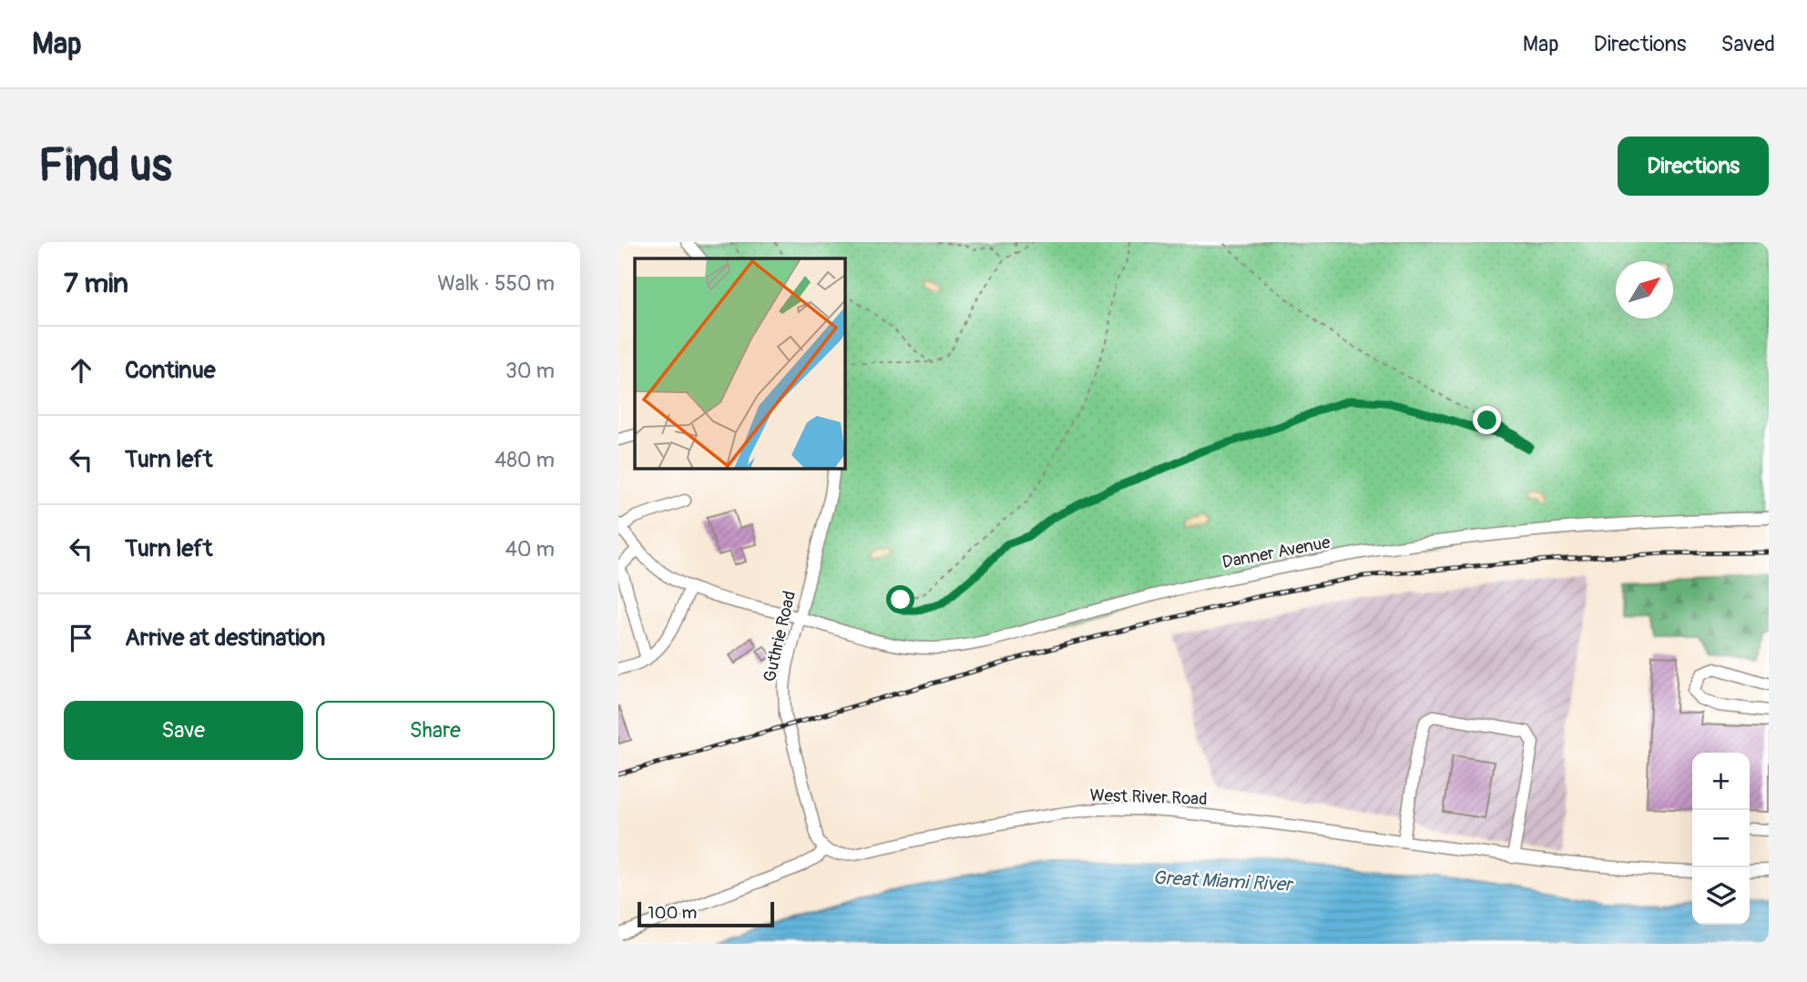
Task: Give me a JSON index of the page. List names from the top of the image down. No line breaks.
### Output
{"streets":{"street":["Danner Avenue","Guthrie Road","West River Road"]},"crossings":[["Danner Avenue","Guthrie Road"],["Guthrie Road","West River Road"]],"water":["Great Miami River"],"scale_bar":"100 m","north":"top right","page":{"header":"Map","nav":["Map","Directions","Saved"],"buttons":["Directions",["Save","Share"]],"title":"Find us","heading":["7 min","Walk · 550 m"],"list":[["Continue","30 m"],["Turn left","480 m"],["Turn left","40 m"],"Arrive at destination"],"map_buttons":["+","−"],"scale":"100 m"}}
